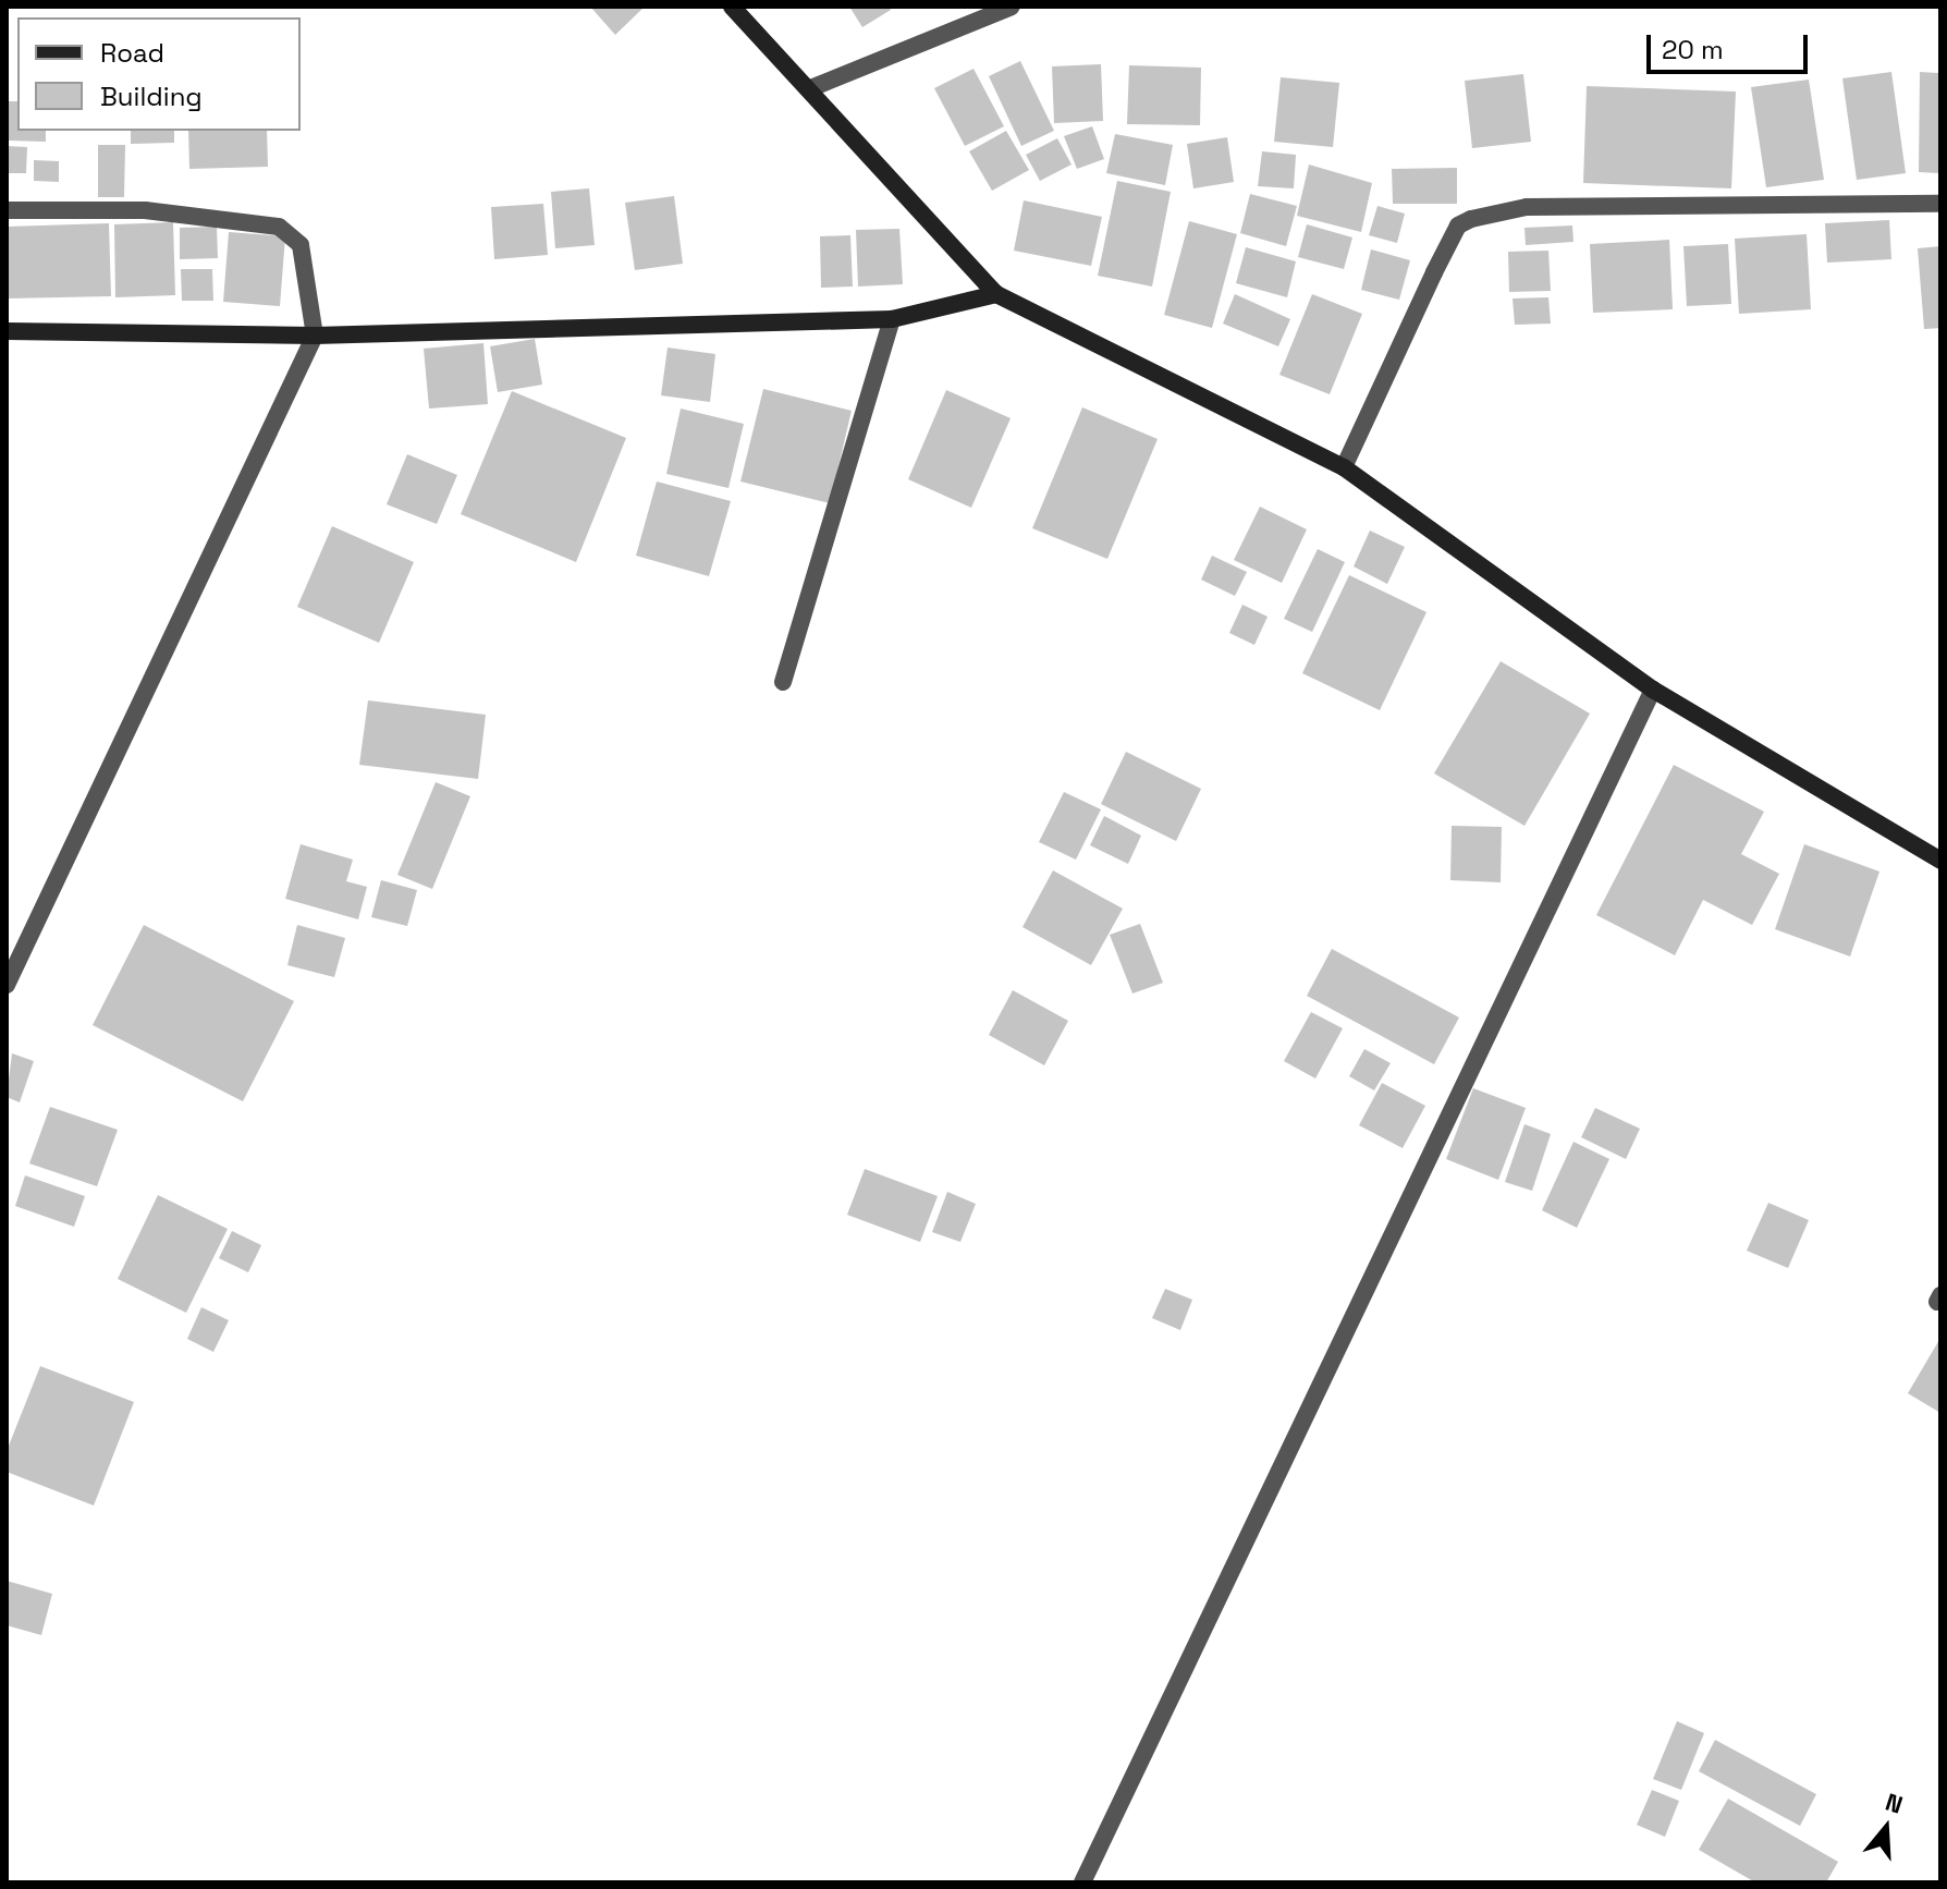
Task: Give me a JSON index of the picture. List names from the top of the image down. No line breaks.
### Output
{"legend":["Road","Building"],"scale_bar":"20 m","north":"top"}
